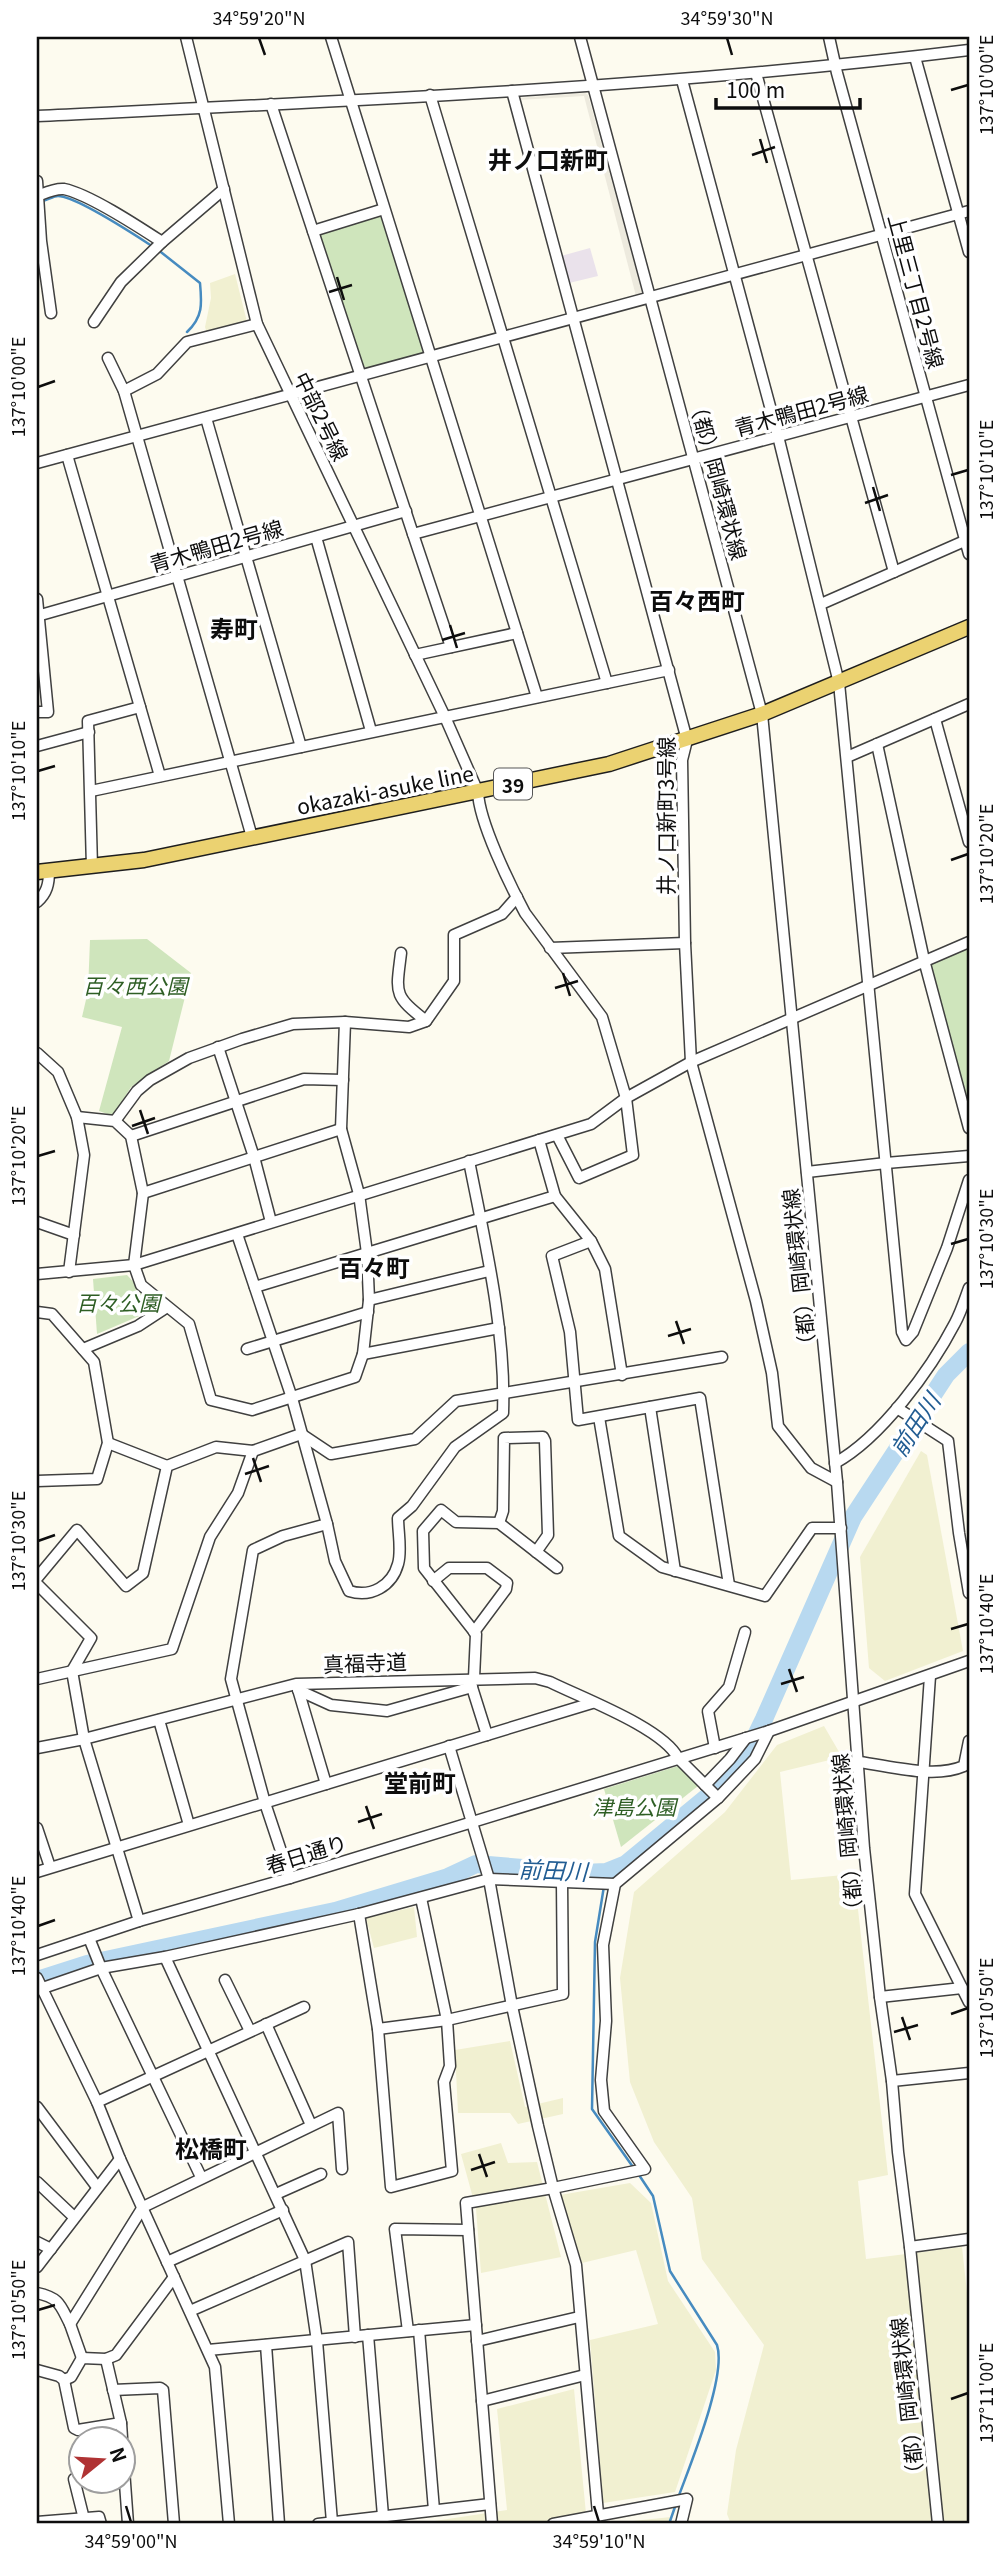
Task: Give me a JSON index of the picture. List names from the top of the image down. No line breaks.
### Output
{"streets":{"main road":["39","okazaki-asuke line"],"street":["上里三丁目2号線","青木鴨田2号線","中部2号線","（都）岡崎環状線","井ノ口新町3号線","真福寺道","春日通り"]},"crossings":[["上里三丁目2号線","青木鴨田2号線"],["青木鴨田2号線","中部2号線"],["青木鴨田2号線","（都）岡崎環状線"],["青木鴨田2号線","井ノ口新町3号線"],["中部2号線","okazaki-asuke line"],["（都）岡崎環状線","okazaki-asuke line"],["（都）岡崎環状線","井ノ口新町3号線"],["okazaki-asuke line","井ノ口新町3号線"],["真福寺道","春日通り"]],"districts":["井ノ口新町","百々西町","寿町","百々町","堂前町","松橋町"],"water":["前田川"],"parks":["百々西公園","百々公園","津島公園"],"scale_bar":"100 m","north":"right","coordinates":["34°59'20\"N","34°59'30\"N","137°10'00\"E","137°10'10\"E","137°10'20\"E","137°10'30\"E","137°10'40\"E","137°10'50\"E","137°11'00\"E","34°59'00\"N","34°59'10\"N"]}
